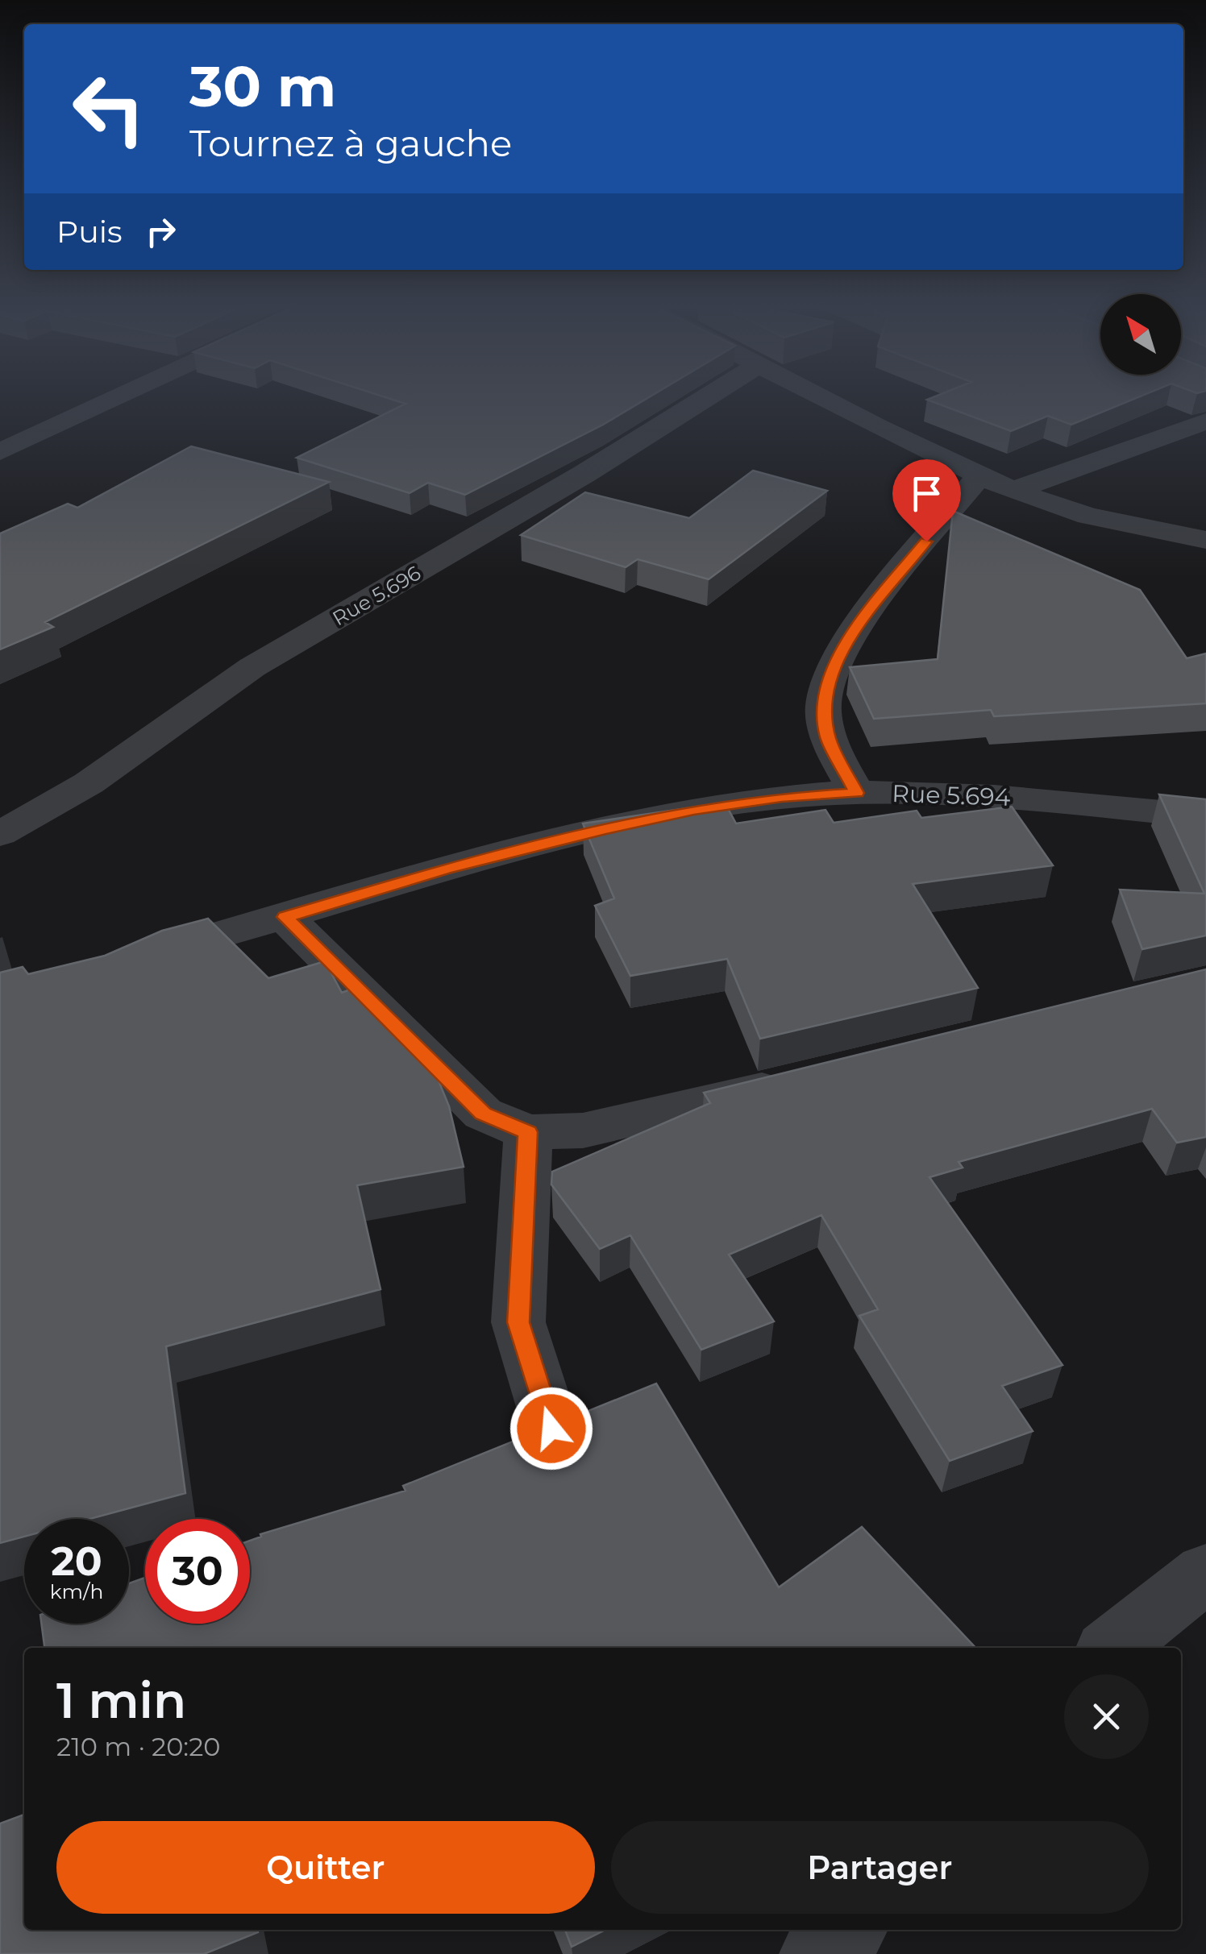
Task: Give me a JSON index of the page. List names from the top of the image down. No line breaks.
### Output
{"streets":{"street":["Rue 5.696","Rue 5.694"]},"north":"top left","page":{"turn":["30 m","Tournez à gauche"],"then":"Puis","speed":"20 km/h","limit":"30","heading":["1 min","210 m · 20:20"],"buttons":["Quitter","Partager"]}}
